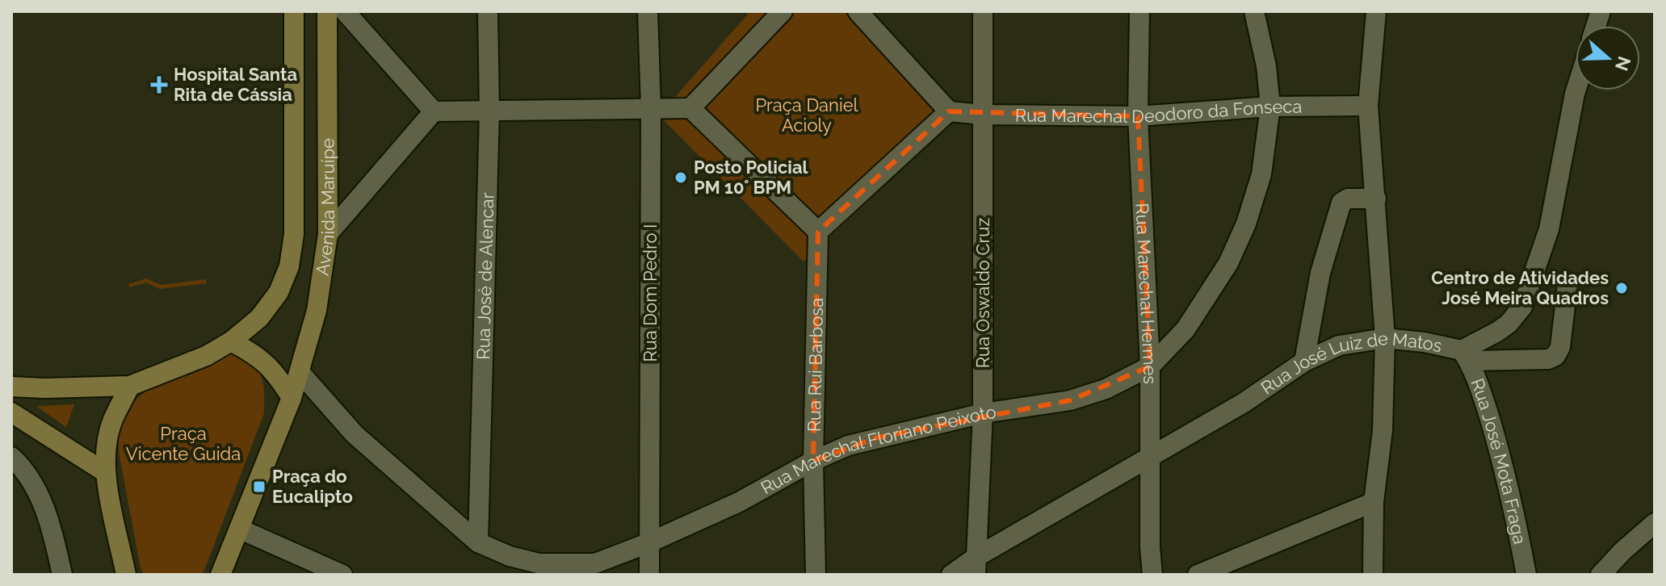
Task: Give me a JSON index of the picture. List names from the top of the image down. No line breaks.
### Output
{"streets":{"main road":["Avenida Maruípe"],"street":["Rua Marechal Deodoro da Fonseca","Rua José de Alencar","Rua Dom Pedro I","Rua Oswaldo Cruz","Rua Marechal Hermes","Rua Rui Barbosa","Rua José Luiz de Matos","Rua Marechal Floriano Peixoto","Rua José Mota Fraga"]},"crossings":[["Rua Marechal Deodoro da Fonseca","Rua Oswaldo Cruz"],["Rua Marechal Deodoro da Fonseca","Rua Marechal Hermes"],["Rua Marechal Deodoro da Fonseca","Rua Marechal Floriano Peixoto"],["Avenida Maruípe","Rua Marechal Floriano Peixoto"],["Rua José de Alencar","Rua Marechal Floriano Peixoto"],["Rua Dom Pedro I","Rua Marechal Floriano Peixoto"],["Rua Oswaldo Cruz","Rua José Luiz de Matos"],["Rua Oswaldo Cruz","Rua Marechal Floriano Peixoto"],["Rua Marechal Hermes","Rua José Luiz de Matos"],["Rua Marechal Hermes","Rua Marechal Floriano Peixoto"],["Rua Rui Barbosa","Rua Marechal Floriano Peixoto"],["Rua José Luiz de Matos","Rua José Mota Fraga"]],"parks":["Praça Daniel Acioly","Praça Vicente Guida"],"places":{"health":["Hospital Santa Rita de Cássia"],"other":["Posto Policial PM 10˚ BPM","Centro de Atividades José Meira Quadros"],"transit":["Praça do Eucalipto"]},"north":"right"}
